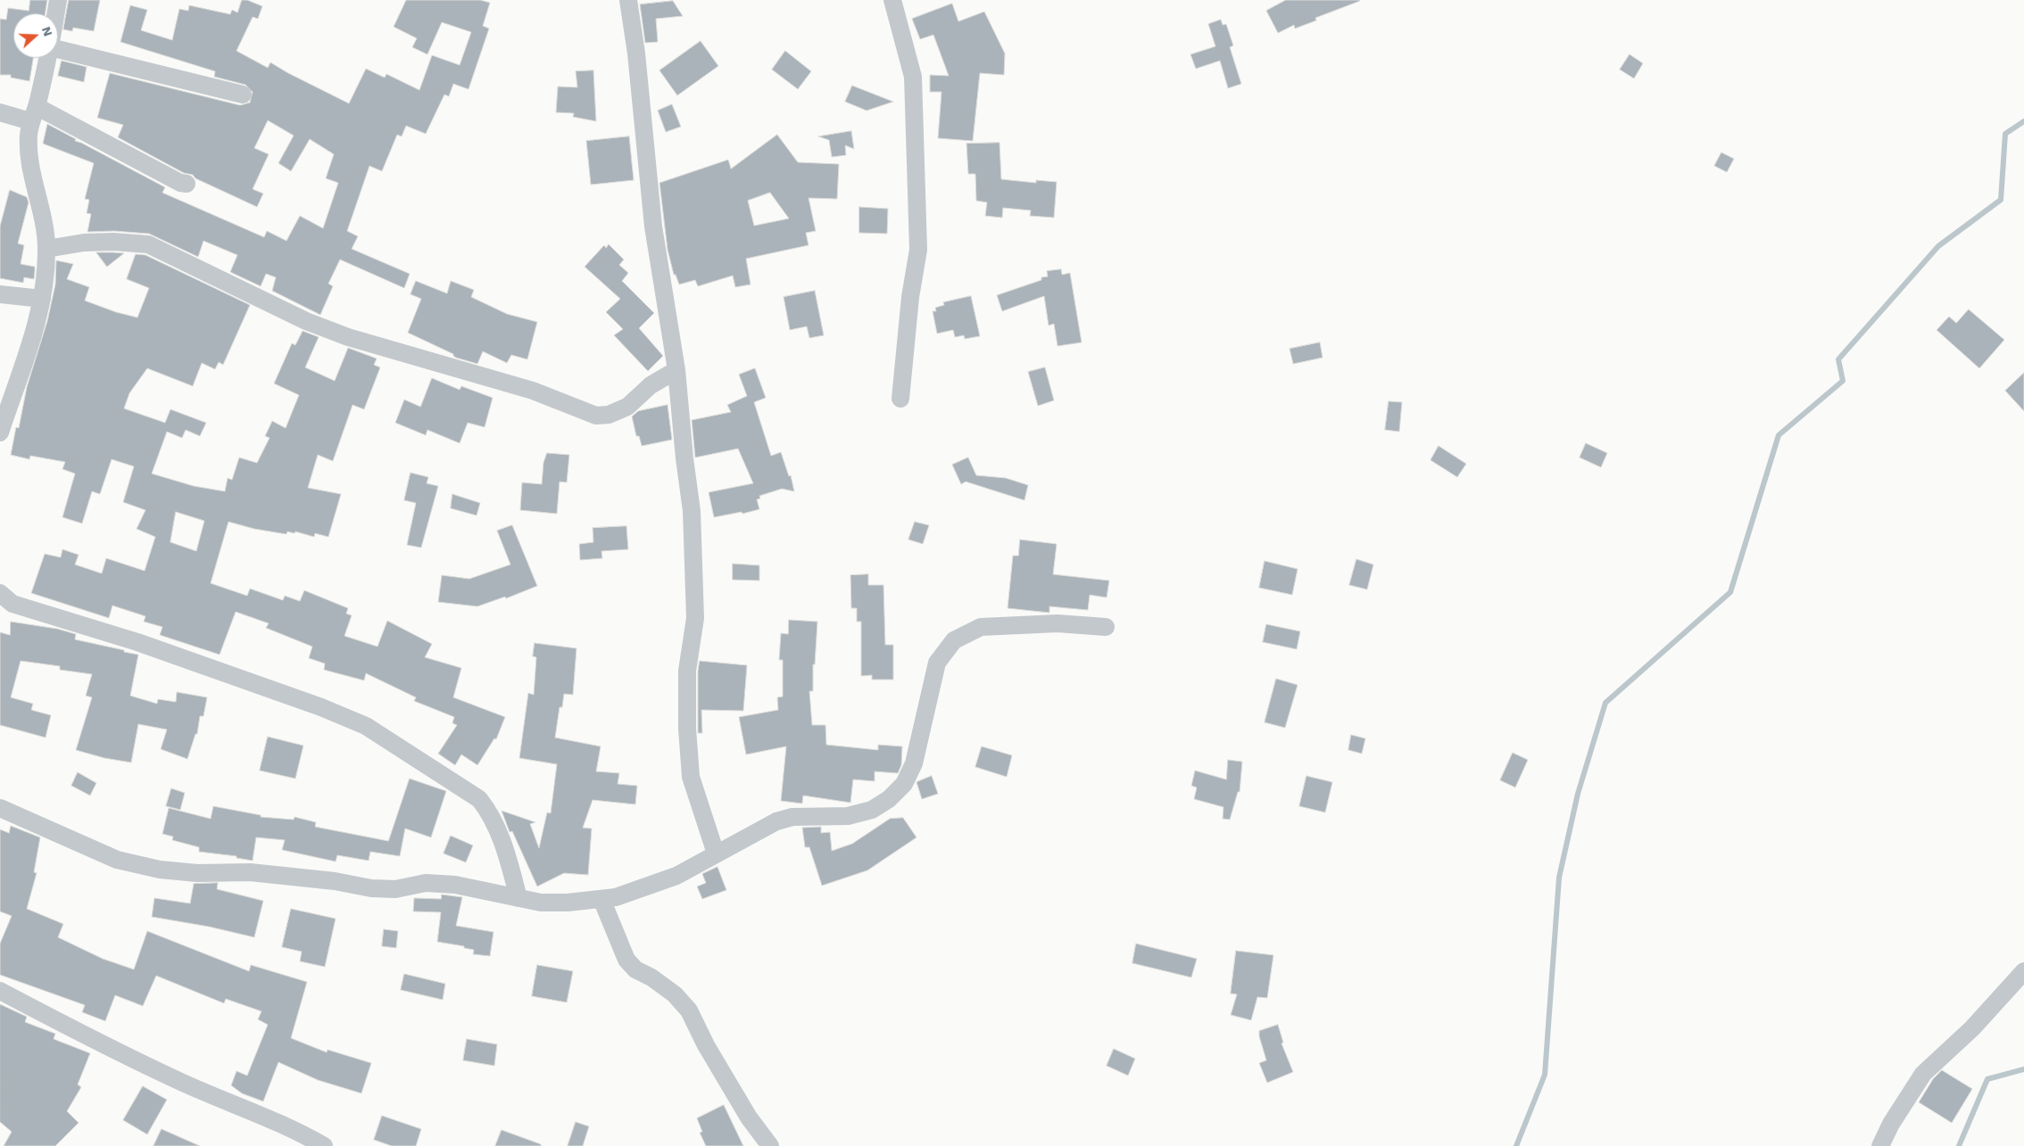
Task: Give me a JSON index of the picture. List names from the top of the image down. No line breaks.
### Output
{"north":"right"}
